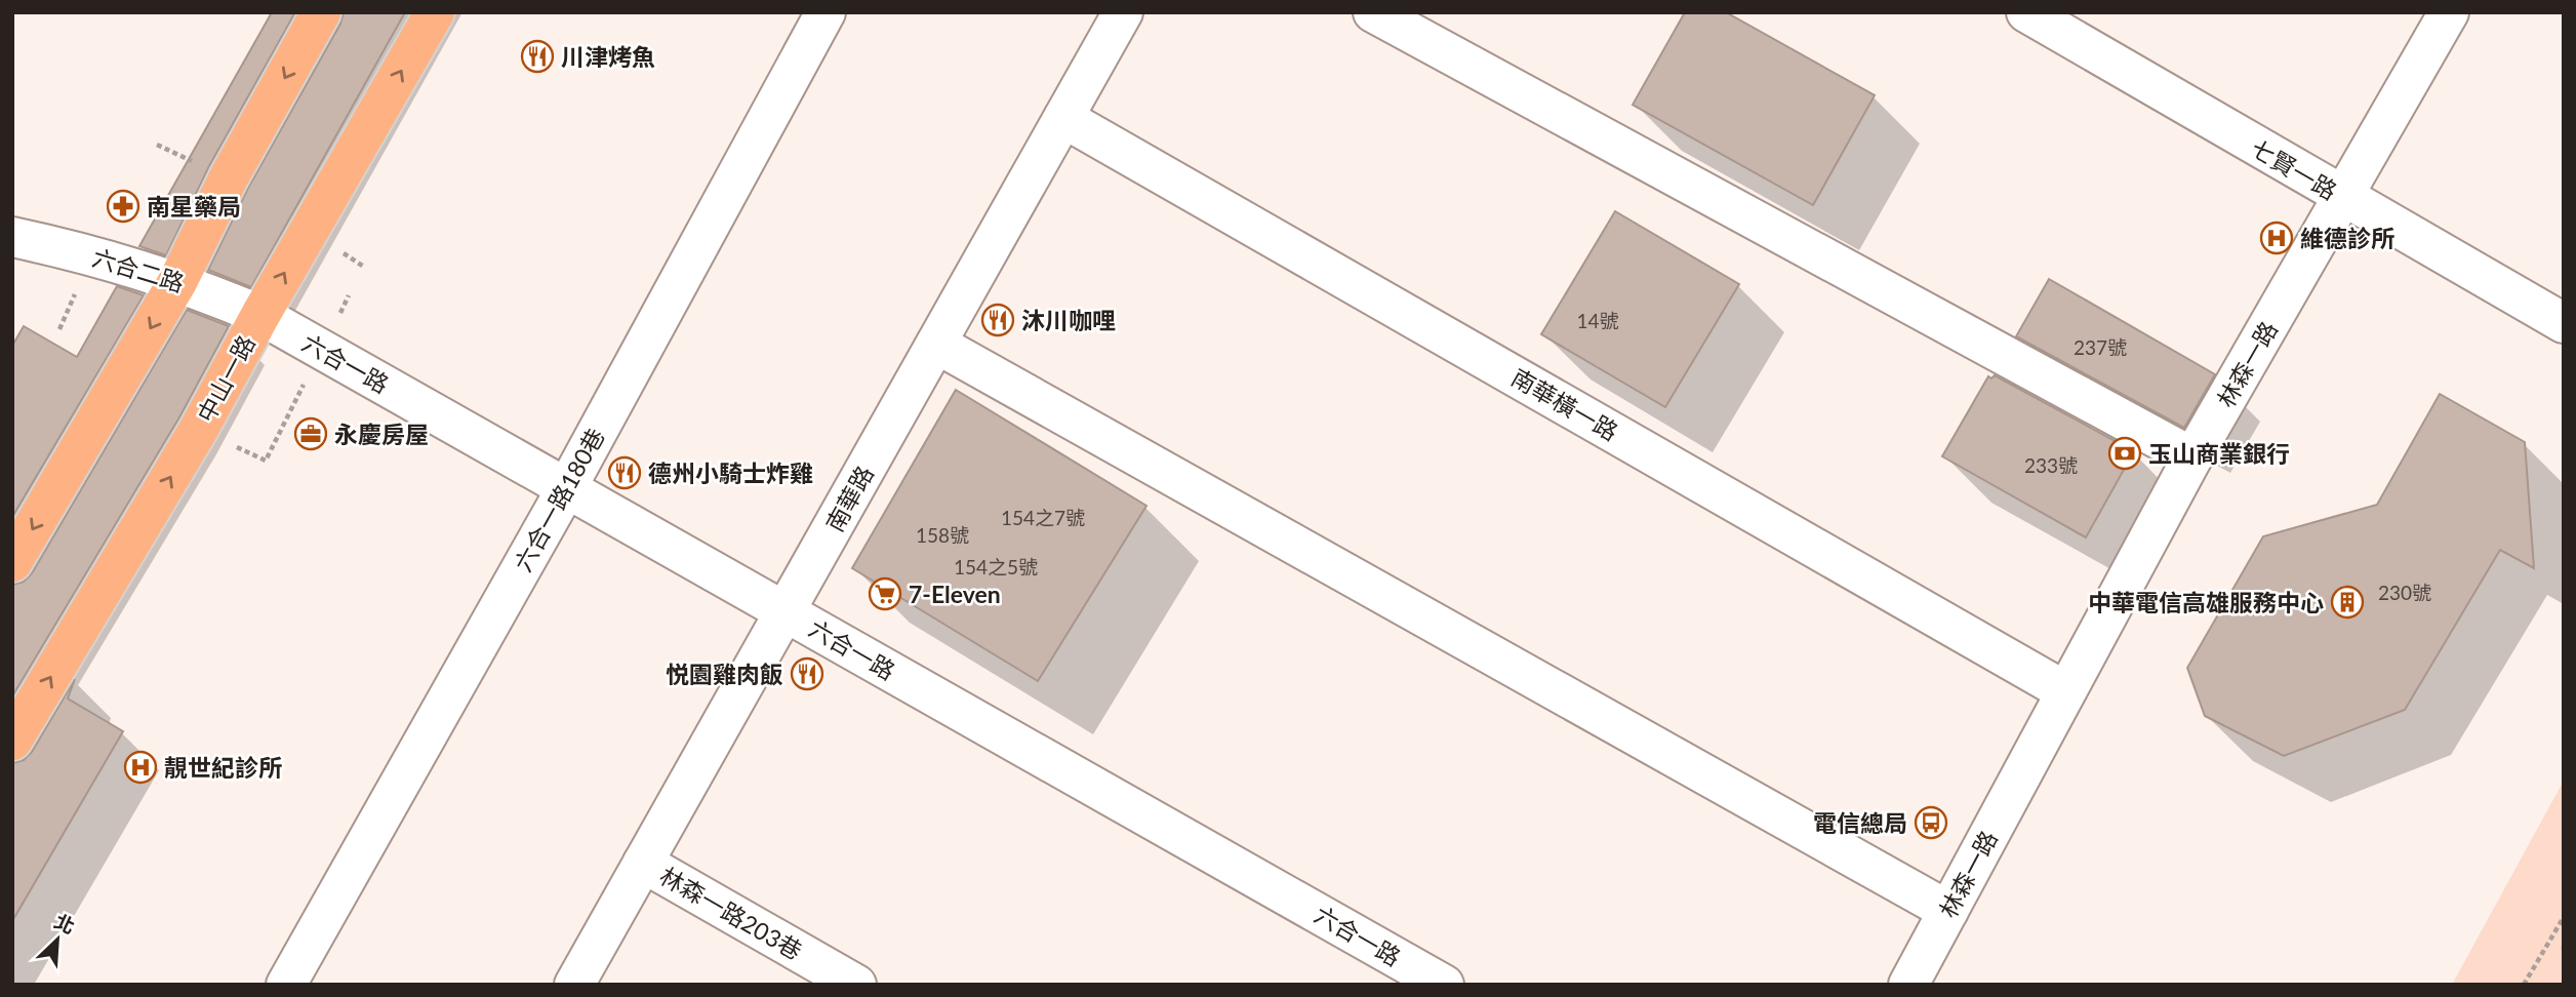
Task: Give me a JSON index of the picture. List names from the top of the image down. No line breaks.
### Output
{"streets":{"main road":["中山一路"],"street":["七賢一路","六合二路","六合一路","林森一路","南華橫一路","南華路","六合一路180巷","林森一路203巷"]},"crossings":[["七賢一路","林森一路"],["六合二路","六合一路"],["六合二路","中山一路"],["六合一路","中山一路"],["六合一路","南華路"],["六合一路","六合一路180巷"],["林森一路","南華橫一路"],["南華橫一路","南華路"],["南華路","林森一路203巷"]],"places":{"restaurant":["川津烤魚","沐川咖哩","德州小騎士炸雞","悦園雞肉飯"],"pharmacy":["南星藥局"],"hospital":["維德診所","靚世紀診所"],"office":["永慶房屋"],"bank":["玉山商業銀行"],"supermarket":["7-Eleven"],"building":["中華電信高雄服務中心"],"bus stop":["電信總局"]},"house_numbers":["14號","237號","233號","154之7號","158號","154之5號","230號"],"north":"top right"}
